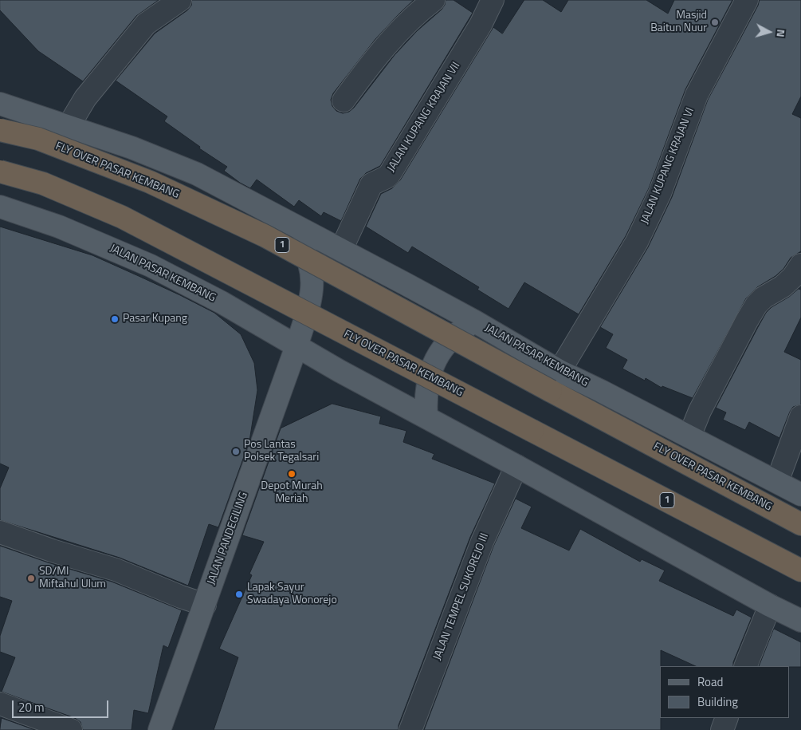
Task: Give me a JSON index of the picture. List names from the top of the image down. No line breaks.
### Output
{"streets":{"highway":["FLY OVER PASAR KEMBANG","1"],"main road":["JALAN PASAR KEMBANG","JALAN PANDEGILING"],"street":["JALAN KUPANG KRAJAN VII","JALAN KUPANG KRAJAN VI","JALAN TEMPEL SUKOREJO III"]},"crossings":[["JALAN KUPANG KRAJAN VII","JALAN PASAR KEMBANG"],["JALAN KUPANG KRAJAN VI","JALAN PASAR KEMBANG"],["JALAN PASAR KEMBANG","JALAN PANDEGILING"],["JALAN PASAR KEMBANG","JALAN TEMPEL SUKOREJO III"]],"places":["Masjid Baitun Nuur","Pasar Kupang","Pos Lantas Polsek Tegalsari","Depot Murah Meriah","SD/MI Miftahul Ulum","Lapak Sayur Swadaya Wonorejo"],"legend":["Road","Building"],"scale_bar":"20 m","north":"right"}
